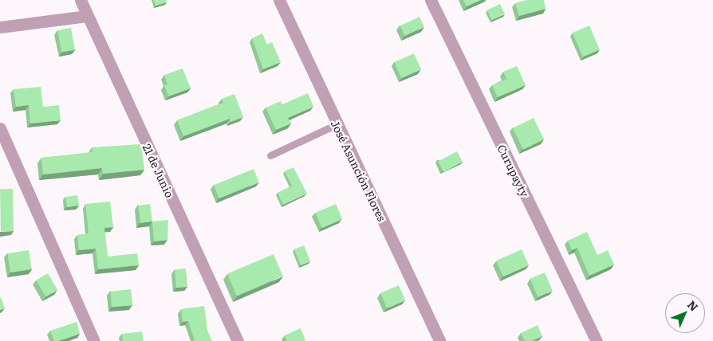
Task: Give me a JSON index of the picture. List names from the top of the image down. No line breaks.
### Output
{"streets":{"street":["21 de Junio","José Asunción Flores","Curupayty"]},"north":"top right"}
